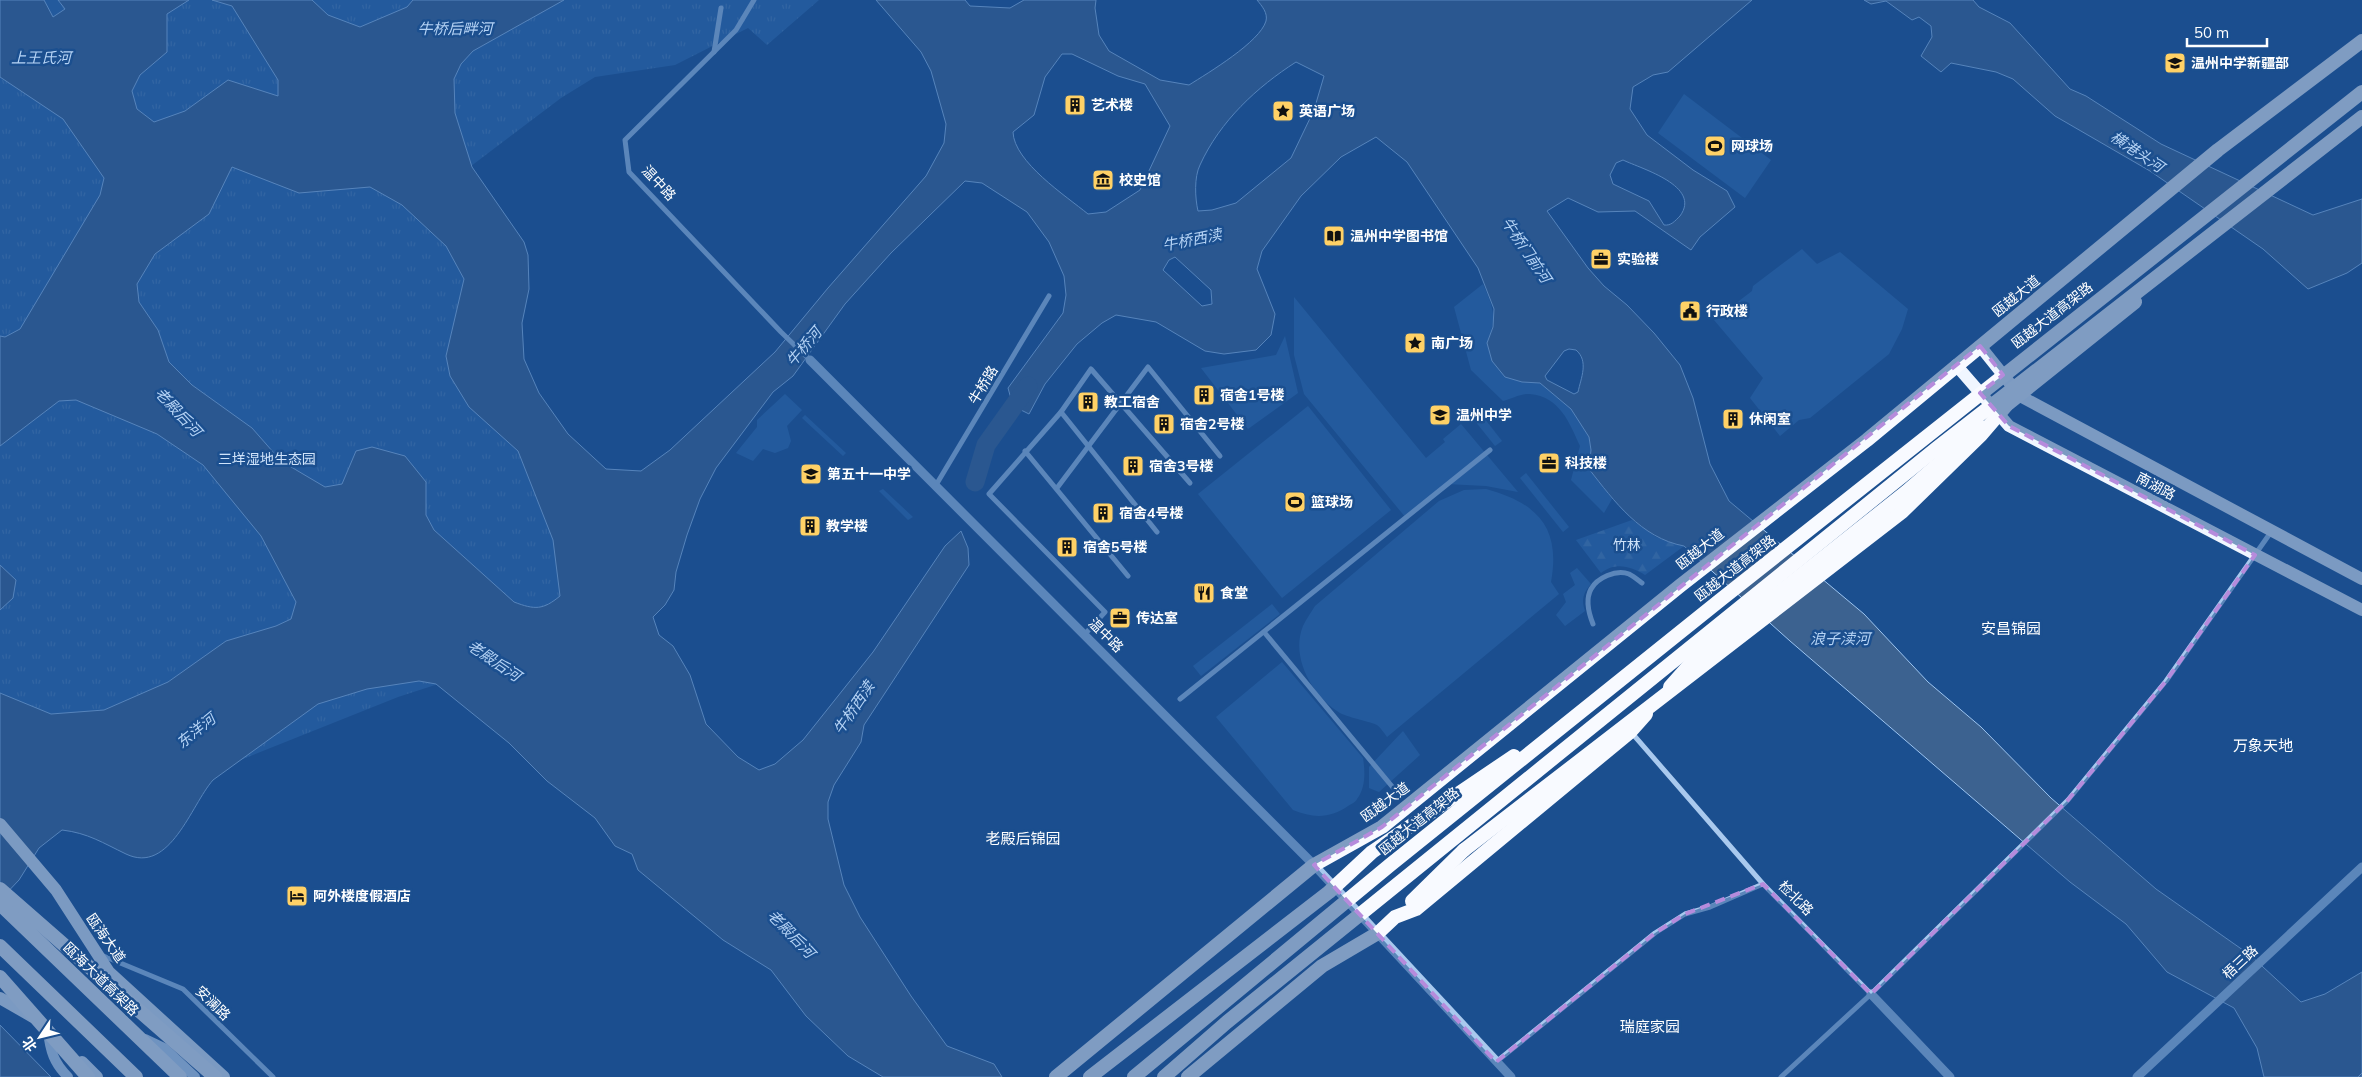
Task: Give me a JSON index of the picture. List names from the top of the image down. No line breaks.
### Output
{"streets":{"highway":["瓯越大道","瓯越大道高架路","瓯海大道高架路"],"main road":["南湖路","瓯海大道"],"street":["温中路","牛桥路","检北路","梧三路","安澜路"]},"crossings":[["温中路","瓯越大道"],["温中路","牛桥路"],["瓯越大道","南湖路"],["瓯海大道","安澜路"]],"districts":["安昌锦园","万象天地","老殿后锦园","瑞庭家园"],"water":["牛桥后畔河","上王氏河","横港头河","牛桥西渎","牛桥门前河","牛桥河","老殿后河","浪子渎河","东洋河"],"parks":["三垟湿地生态园","竹林"],"places":{"school or university":["温州中学新疆部","温州中学","第五十一中学"],"building":["艺术楼","宿舍1号楼","教工宿舍","休闲室","宿舍2号楼","宿舍3号楼","宿舍4号楼","教学楼","宿舍5号楼"],"place":["英语广场","南广场"],"sports":["网球场","篮球场"],"museum":["校史馆"],"library":["温州中学图书馆"],"office":["实验楼","科技楼","传达室"],"public building":["行政楼"],"restaurant":["食堂"],"hotel":["阿外楼度假酒店"]},"scale_bar":"50 m","north":"bottom left"}
